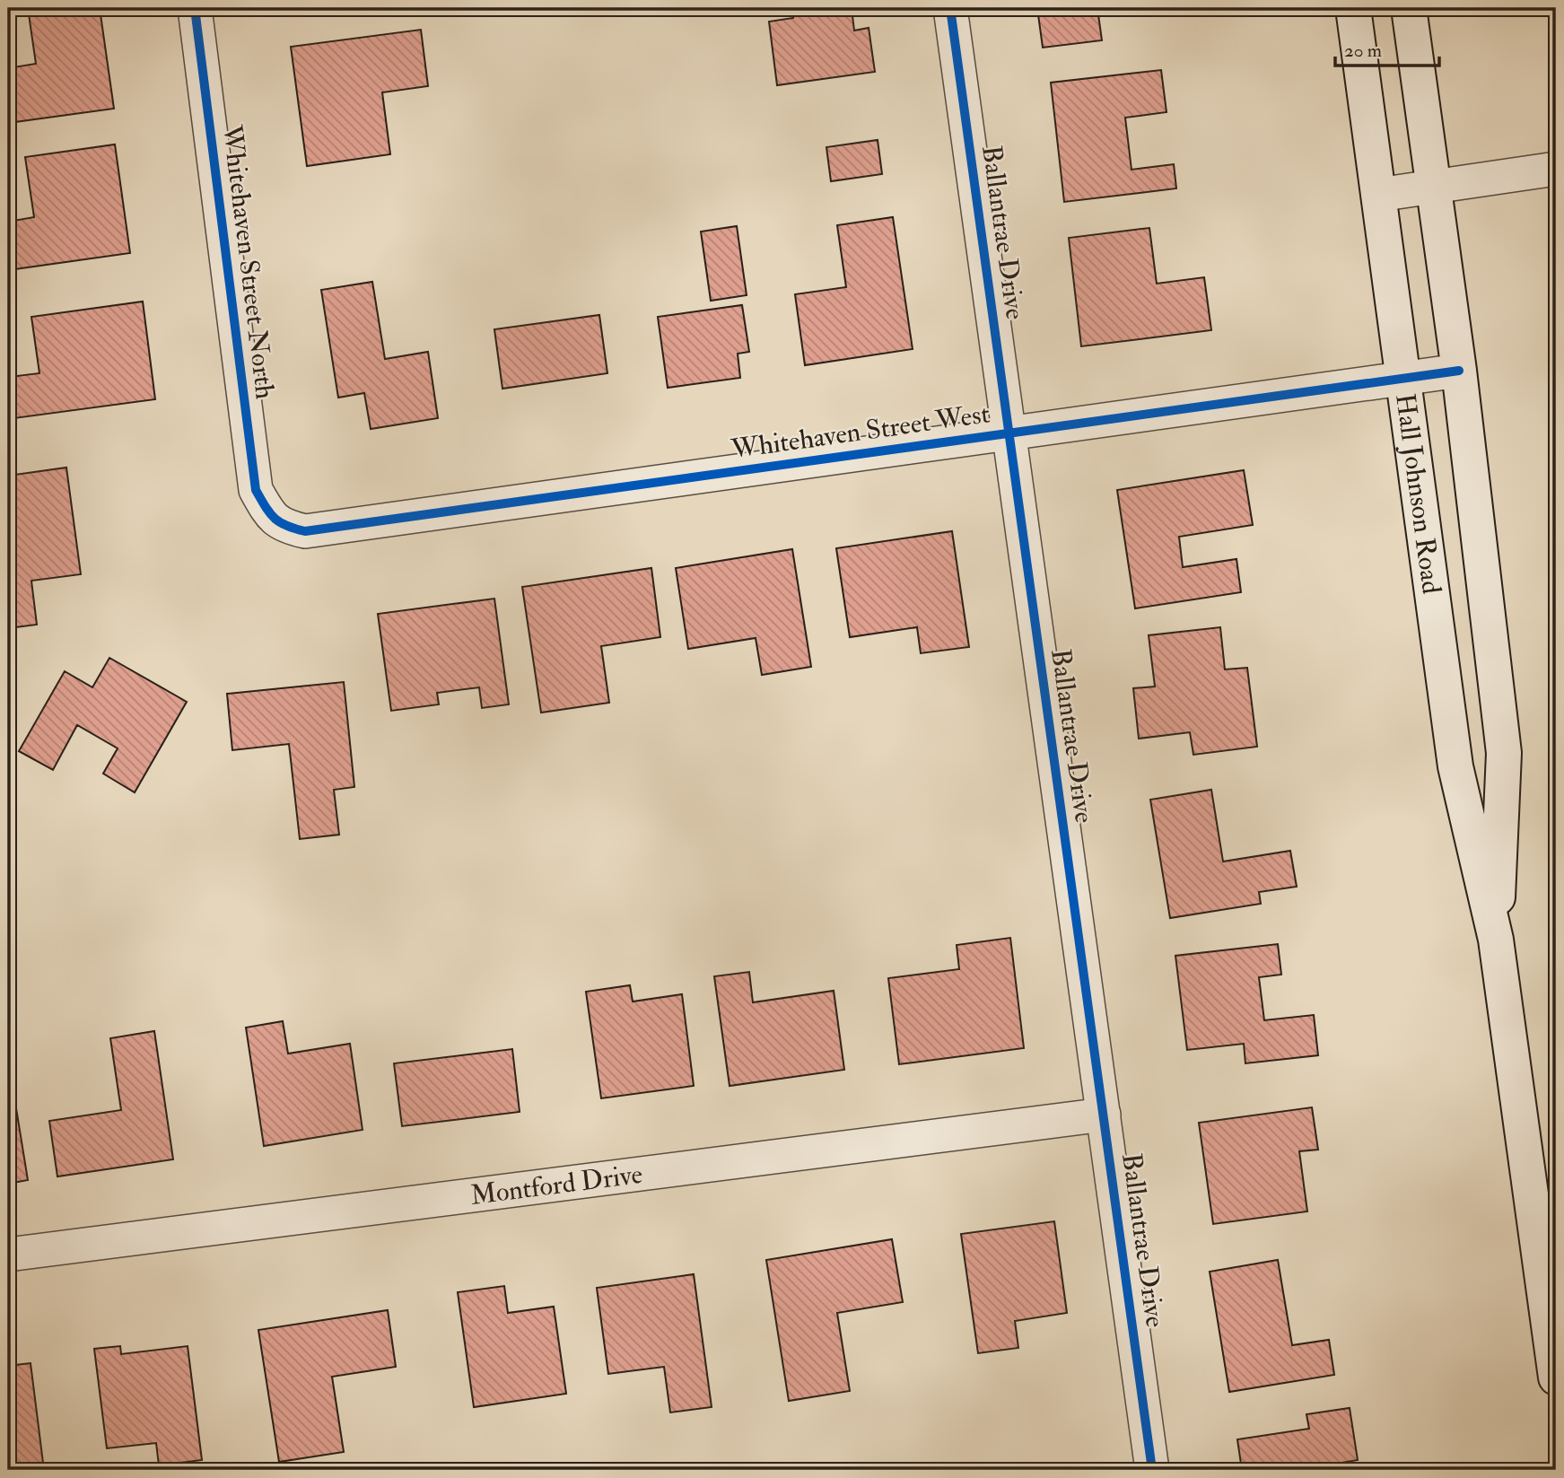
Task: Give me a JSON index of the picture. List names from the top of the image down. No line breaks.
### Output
{"streets":{"main road":["Hall Johnson Road"],"street":["Ballantrae Drive","Whitehaven Street North","Whitehaven Street West","Montford Drive"]},"crossings":[["Ballantrae Drive","Whitehaven Street West"],["Ballantrae Drive","Montford Drive"],["Whitehaven Street North","Whitehaven Street West"],["Whitehaven Street West","Hall Johnson Road"]],"scale_bar":"20 m"}
